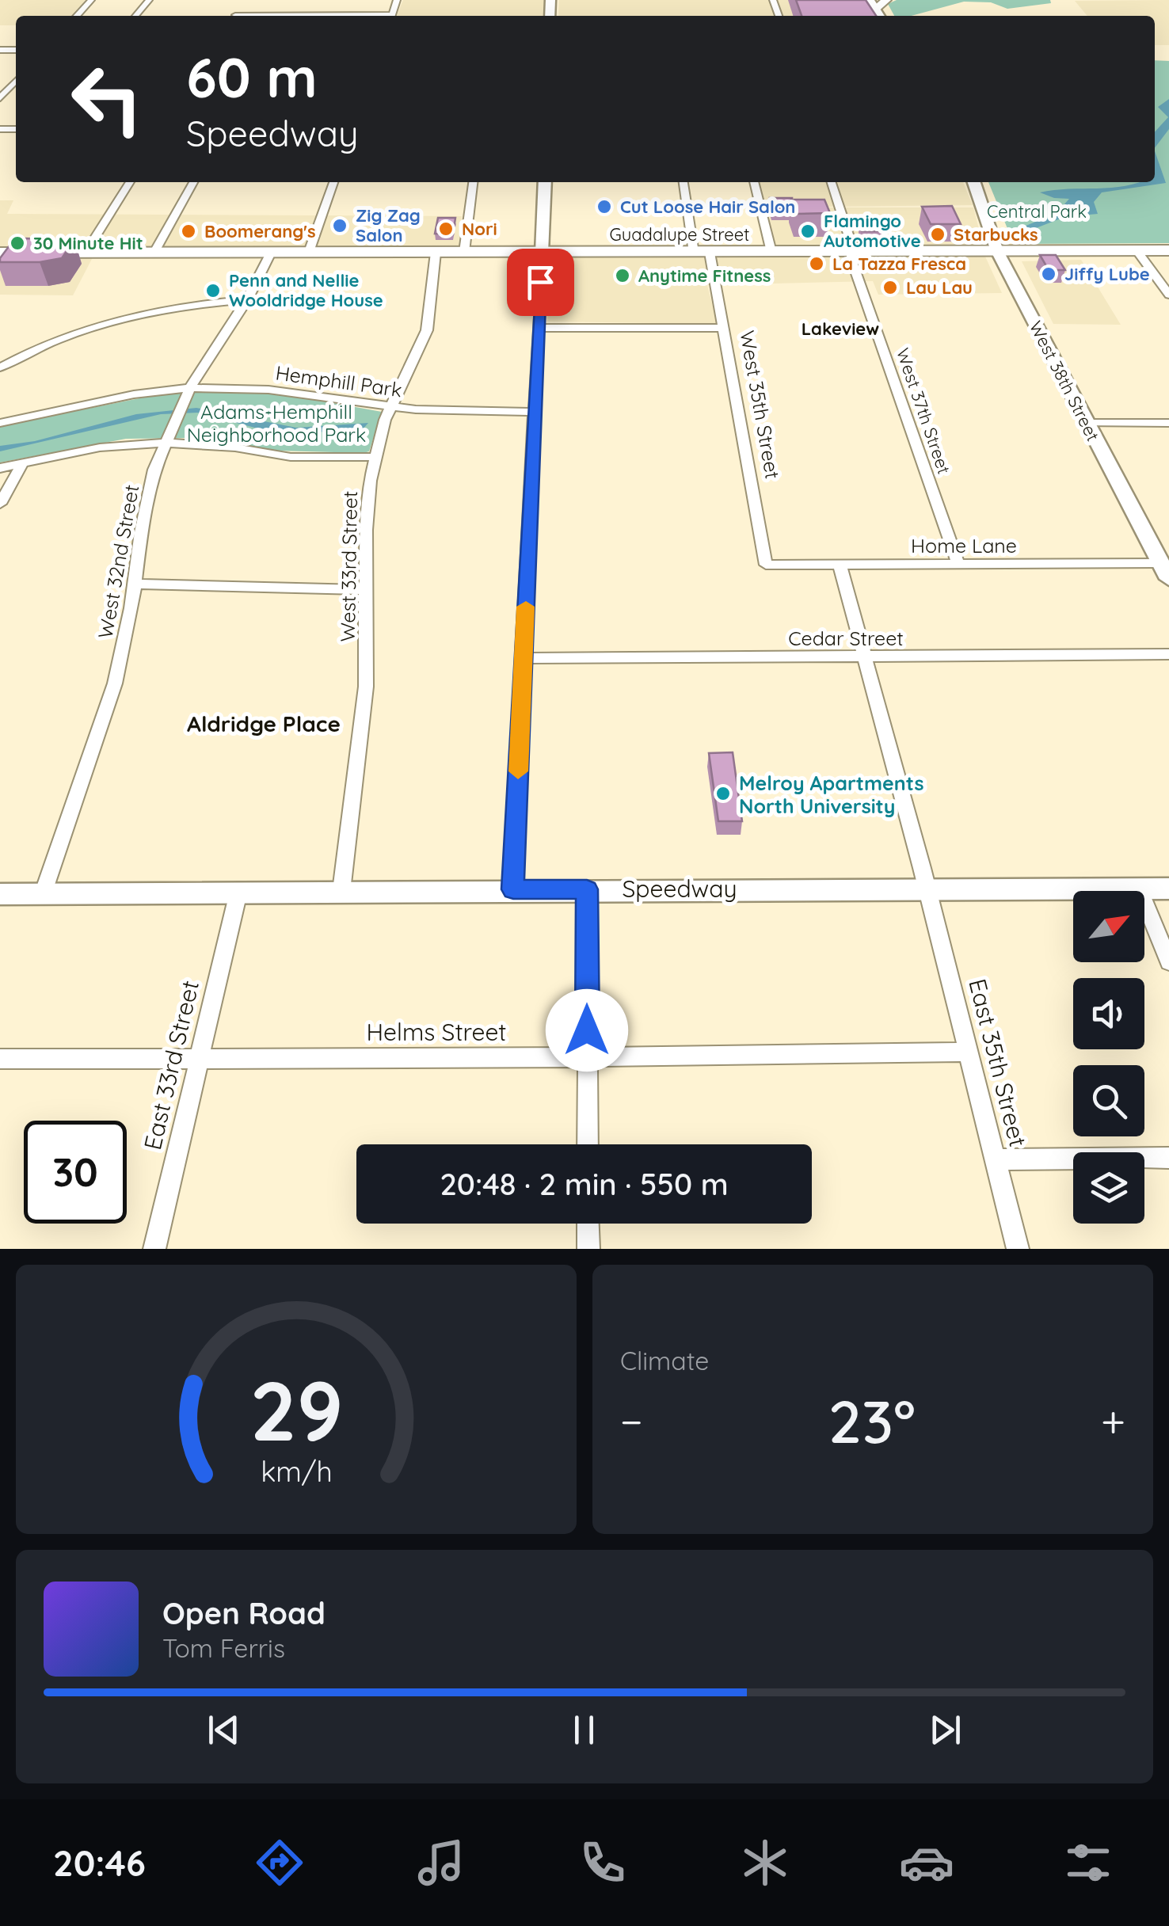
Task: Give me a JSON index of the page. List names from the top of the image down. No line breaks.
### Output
{"streets":{"main road":["Guadalupe Street"],"street":["Hemphill Park","West 38th Street","West 35th Street","West 37th Street","Home Lane","West 32nd Street","West 33rd Street","Cedar Street","Speedway","Helms Street","East 35th Street","East 33rd Street"]},"crossings":[["Guadalupe Street","West 38th Street"],["Guadalupe Street","West 35th Street"],["Guadalupe Street","West 37th Street"],["Guadalupe Street","West 32nd Street"],["Guadalupe Street","West 33rd Street"],["Hemphill Park","West 32nd Street"],["Hemphill Park","West 33rd Street"],["West 38th Street","Home Lane"],["West 35th Street","Home Lane"],["West 37th Street","Home Lane"],["West 32nd Street","Speedway"],["West 33rd Street","Speedway"],["Speedway","East 35th Street"],["Speedway","East 33rd Street"],["Helms Street","East 35th Street"],["Helms Street","East 33rd Street"]],"districts":["Lakeview","Aldridge Place"],"parks":["Central Park","Adams-Hemphill Neighborhood Park"],"places":["Cut Loose Hair Salon","Zig Zag Salon","Nori","Boomerang's","Flamingo Automotive","Starbucks","30 Minute Hit","La Tazza Fresca","Jiffy Lube","Anytime Fitness","Lau Lau","Penn and Nellie Wooldridge House","Melroy Apartments North University"],"north":"top right","page":{"turn":["60 m","Speedway"],"limit":"30","trip":"20:48 · 2 min · 550 m","tile":"Climate","heat":["−","23°","+"],"song":["Open Road","Tom Ferris"],"tabs":"20:46","gauge":["29","km/h"]}}
